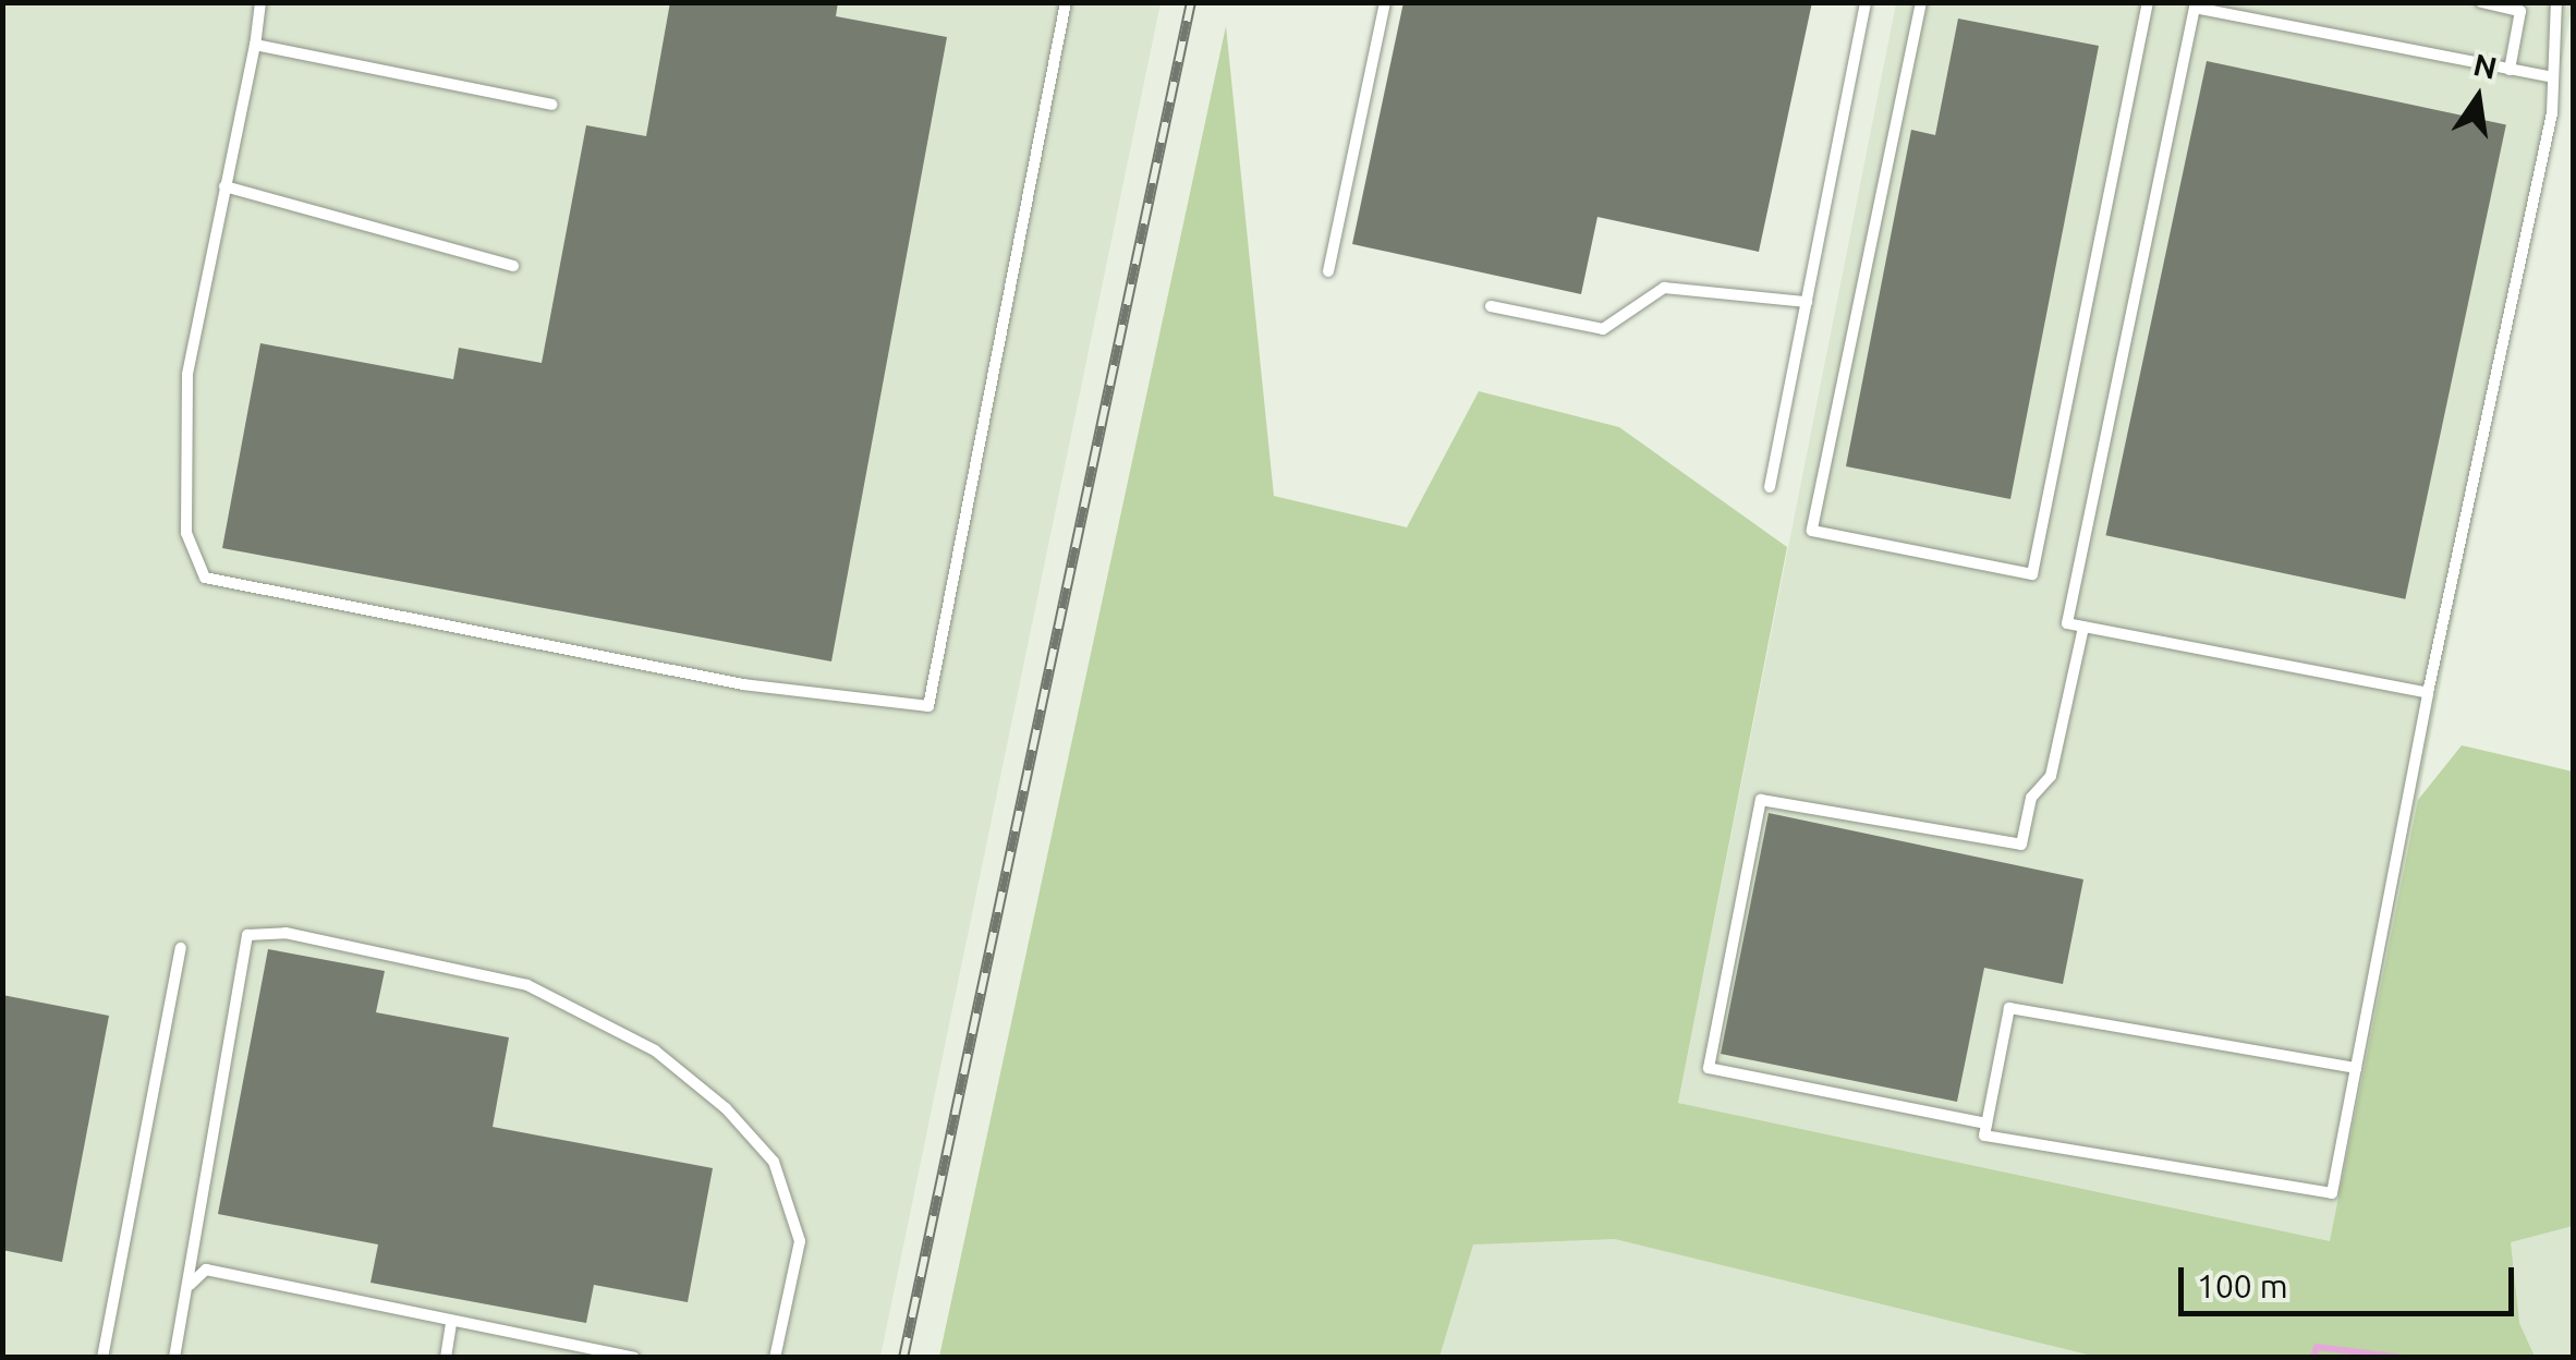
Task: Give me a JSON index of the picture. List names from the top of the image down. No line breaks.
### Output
{"scale_bar":"100 m","north":"top"}
